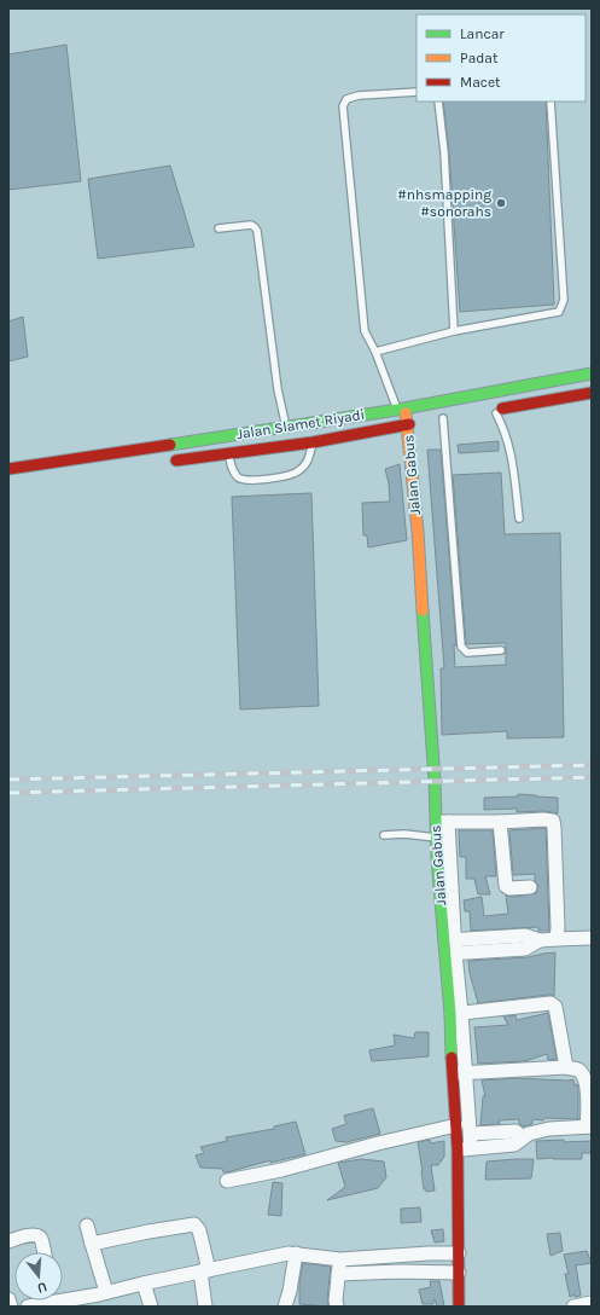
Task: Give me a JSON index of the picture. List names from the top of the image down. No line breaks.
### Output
{"streets":{"main road":["Jalan Slamet Riyadi","Jalan Gabus"]},"crossings":[["Jalan Slamet Riyadi","Jalan Gabus"]],"places":["#nhsmapping #sonorahs"],"legend":["Lancar","Padat","Macet"],"north":"bottom"}
